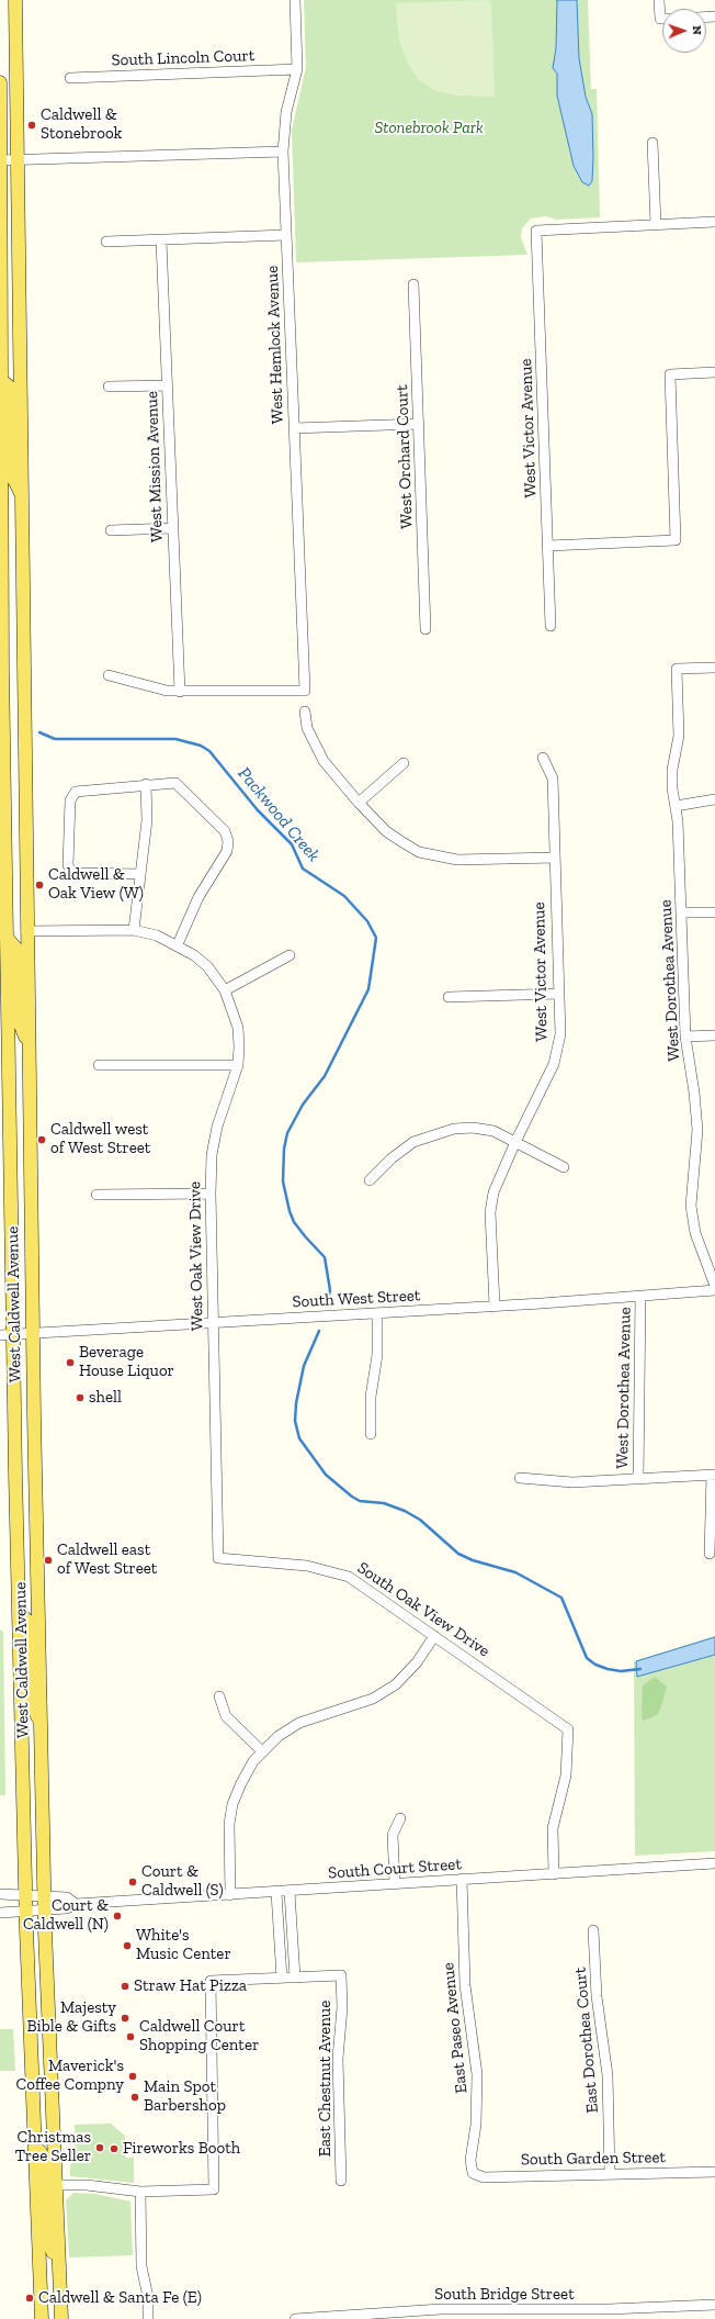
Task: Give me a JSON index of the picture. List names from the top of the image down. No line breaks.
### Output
{"streets":{"main road":["West Caldwell Avenue"],"street":["South Lincoln Court","West Hemlock Avenue","West Victor Avenue","West Orchard Court","West Mission Avenue","West Dorothea Avenue","West Oak View Drive","South West Street","South Oak View Drive","South Court Street","East Paseo Avenue","East Dorothea Court","East Chestnut Avenue","South Garden Street","South Bridge Street"]},"crossings":[["South Lincoln Court","West Hemlock Avenue"],["West Hemlock Avenue","West Mission Avenue"],["West Victor Avenue","South West Street"],["West Dorothea Avenue","South West Street"],["West Oak View Drive","South West Street"],["West Oak View Drive","South Oak View Drive"],["South West Street","West Caldwell Avenue"],["West Caldwell Avenue","South Court Street"],["South Oak View Drive","South Court Street"],["South Court Street","East Paseo Avenue"],["East Paseo Avenue","South Garden Street"],["East Dorothea Court","South Garden Street"]],"water":["Packwood Creek"],"parks":["Stonebrook Park"],"places":["Caldwell & Stonebrook","Caldwell & Oak View (W)","Caldwell west of West Street","Beverage House Liquor","shell","Caldwell east of West Street","Court & Caldwell (S)","Court & Caldwell (N)","White's Music Center","Straw Hat Pizza","Majesty Bible & Gifts","Caldwell Court Shopping Center","Maverick's Coffee Compny","Main Spot Barbershop","Christmas Tree Seller","Fireworks Booth","Caldwell & Santa Fe (E)"],"north":"right"}
